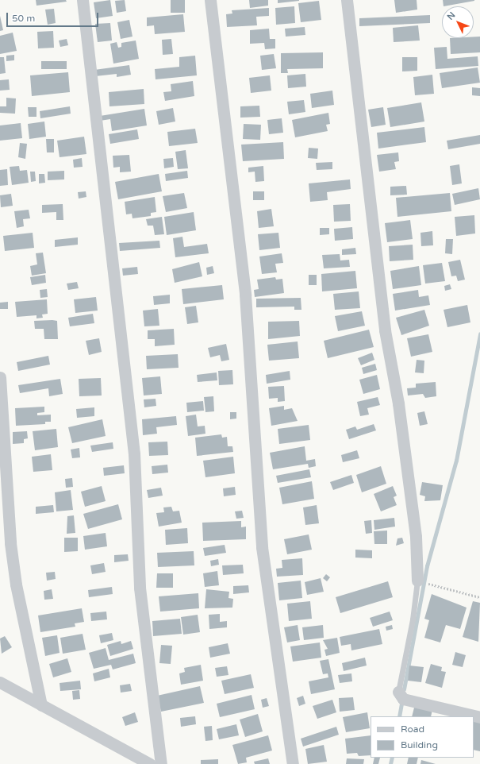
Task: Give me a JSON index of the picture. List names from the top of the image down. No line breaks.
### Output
{"legend":["Road","Building"],"scale_bar":"50 m","north":"top left"}
